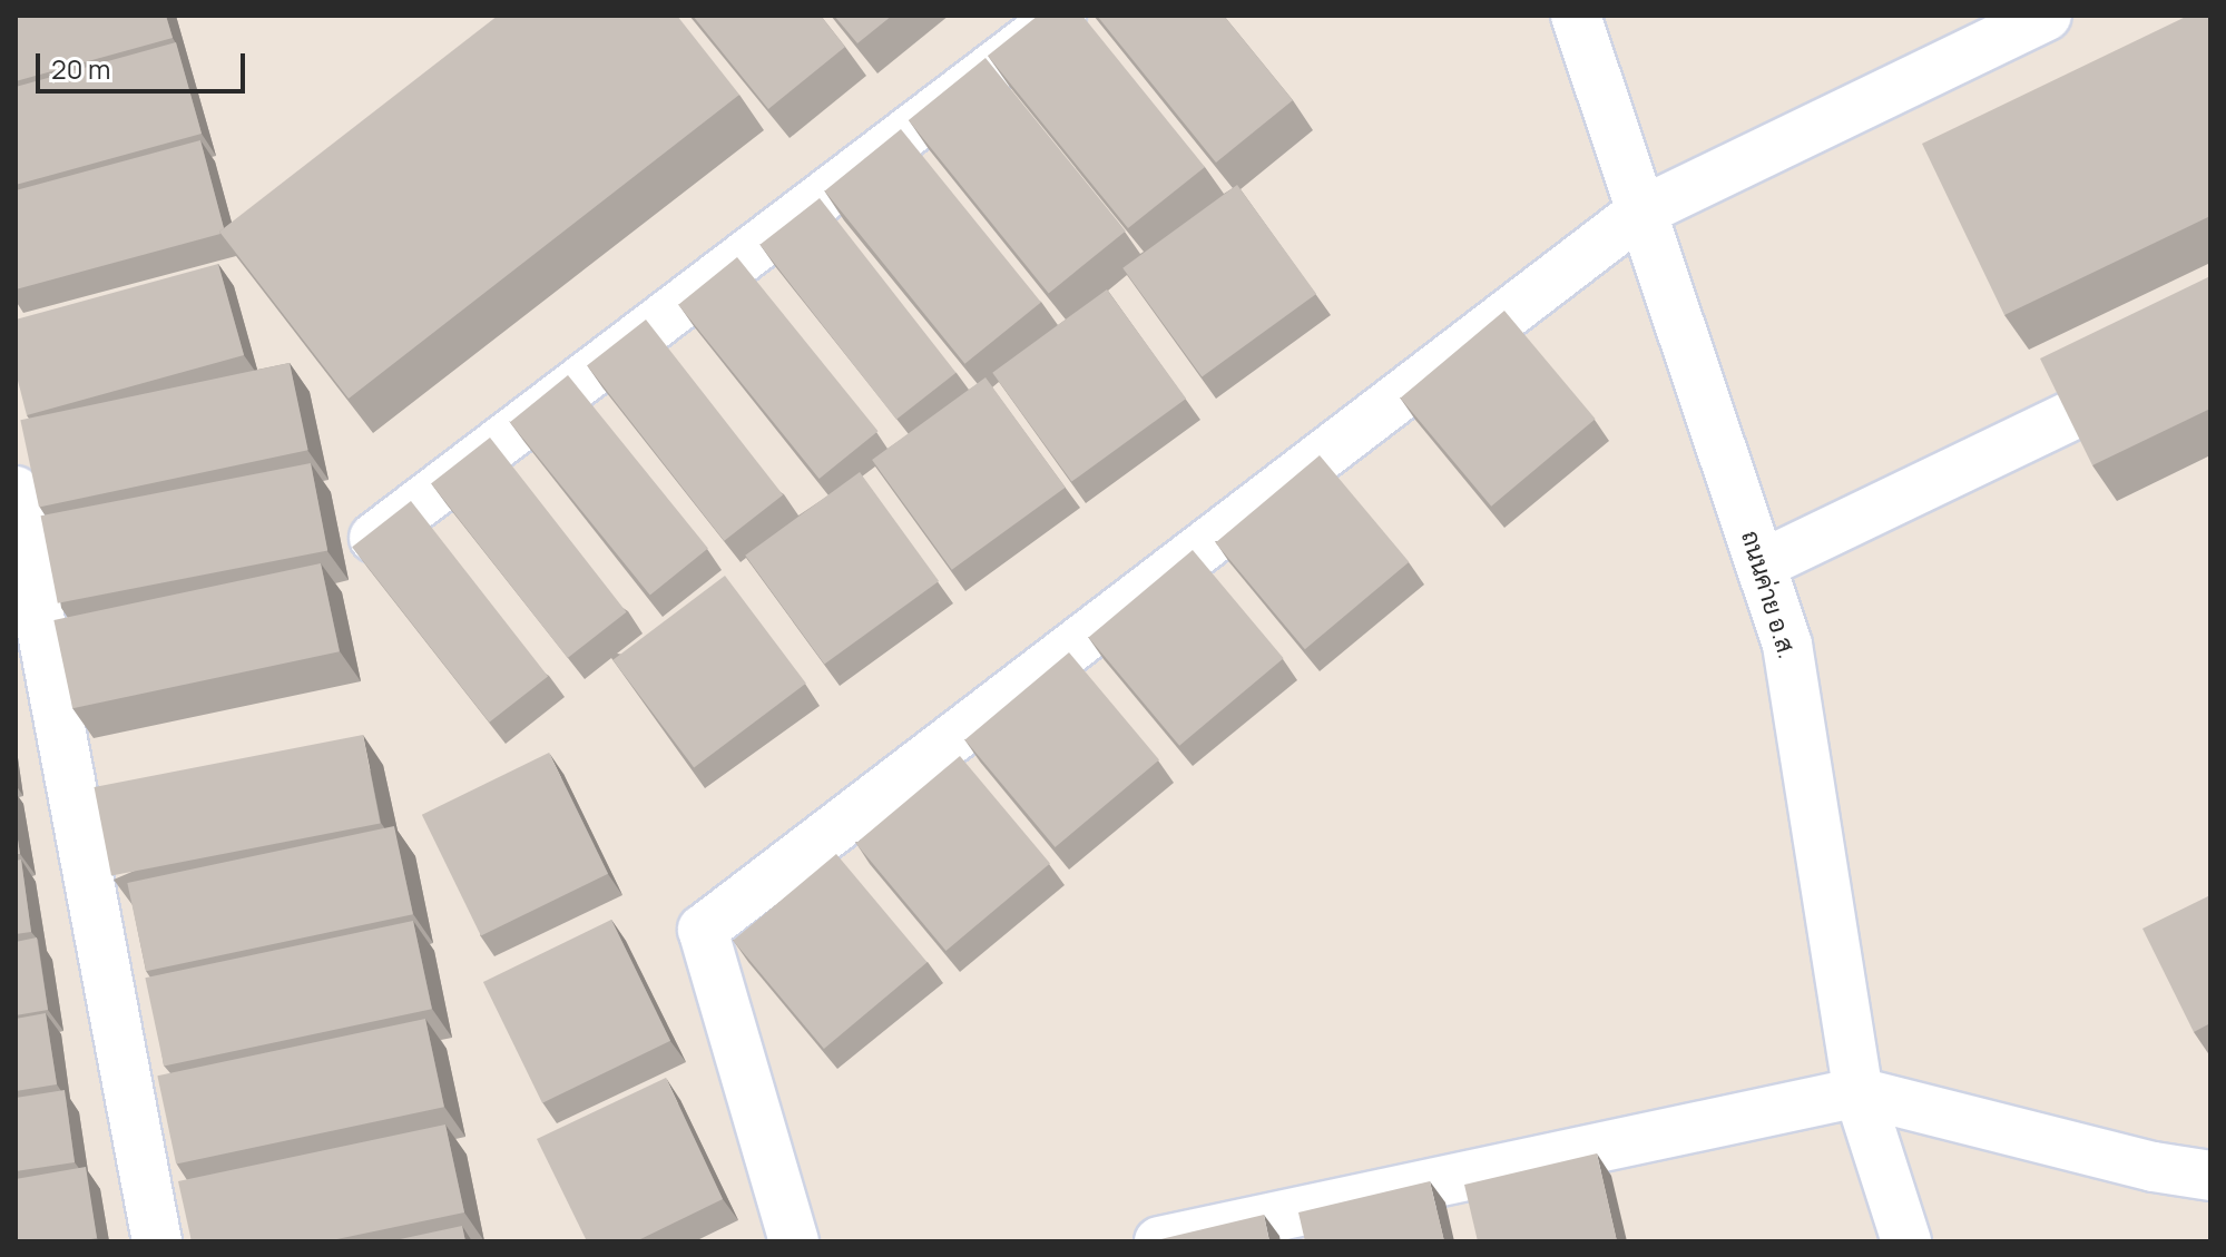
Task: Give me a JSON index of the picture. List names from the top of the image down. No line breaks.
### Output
{"streets":{"street":["ถนนค่าย อ.ส."]},"scale_bar":"20 m"}
